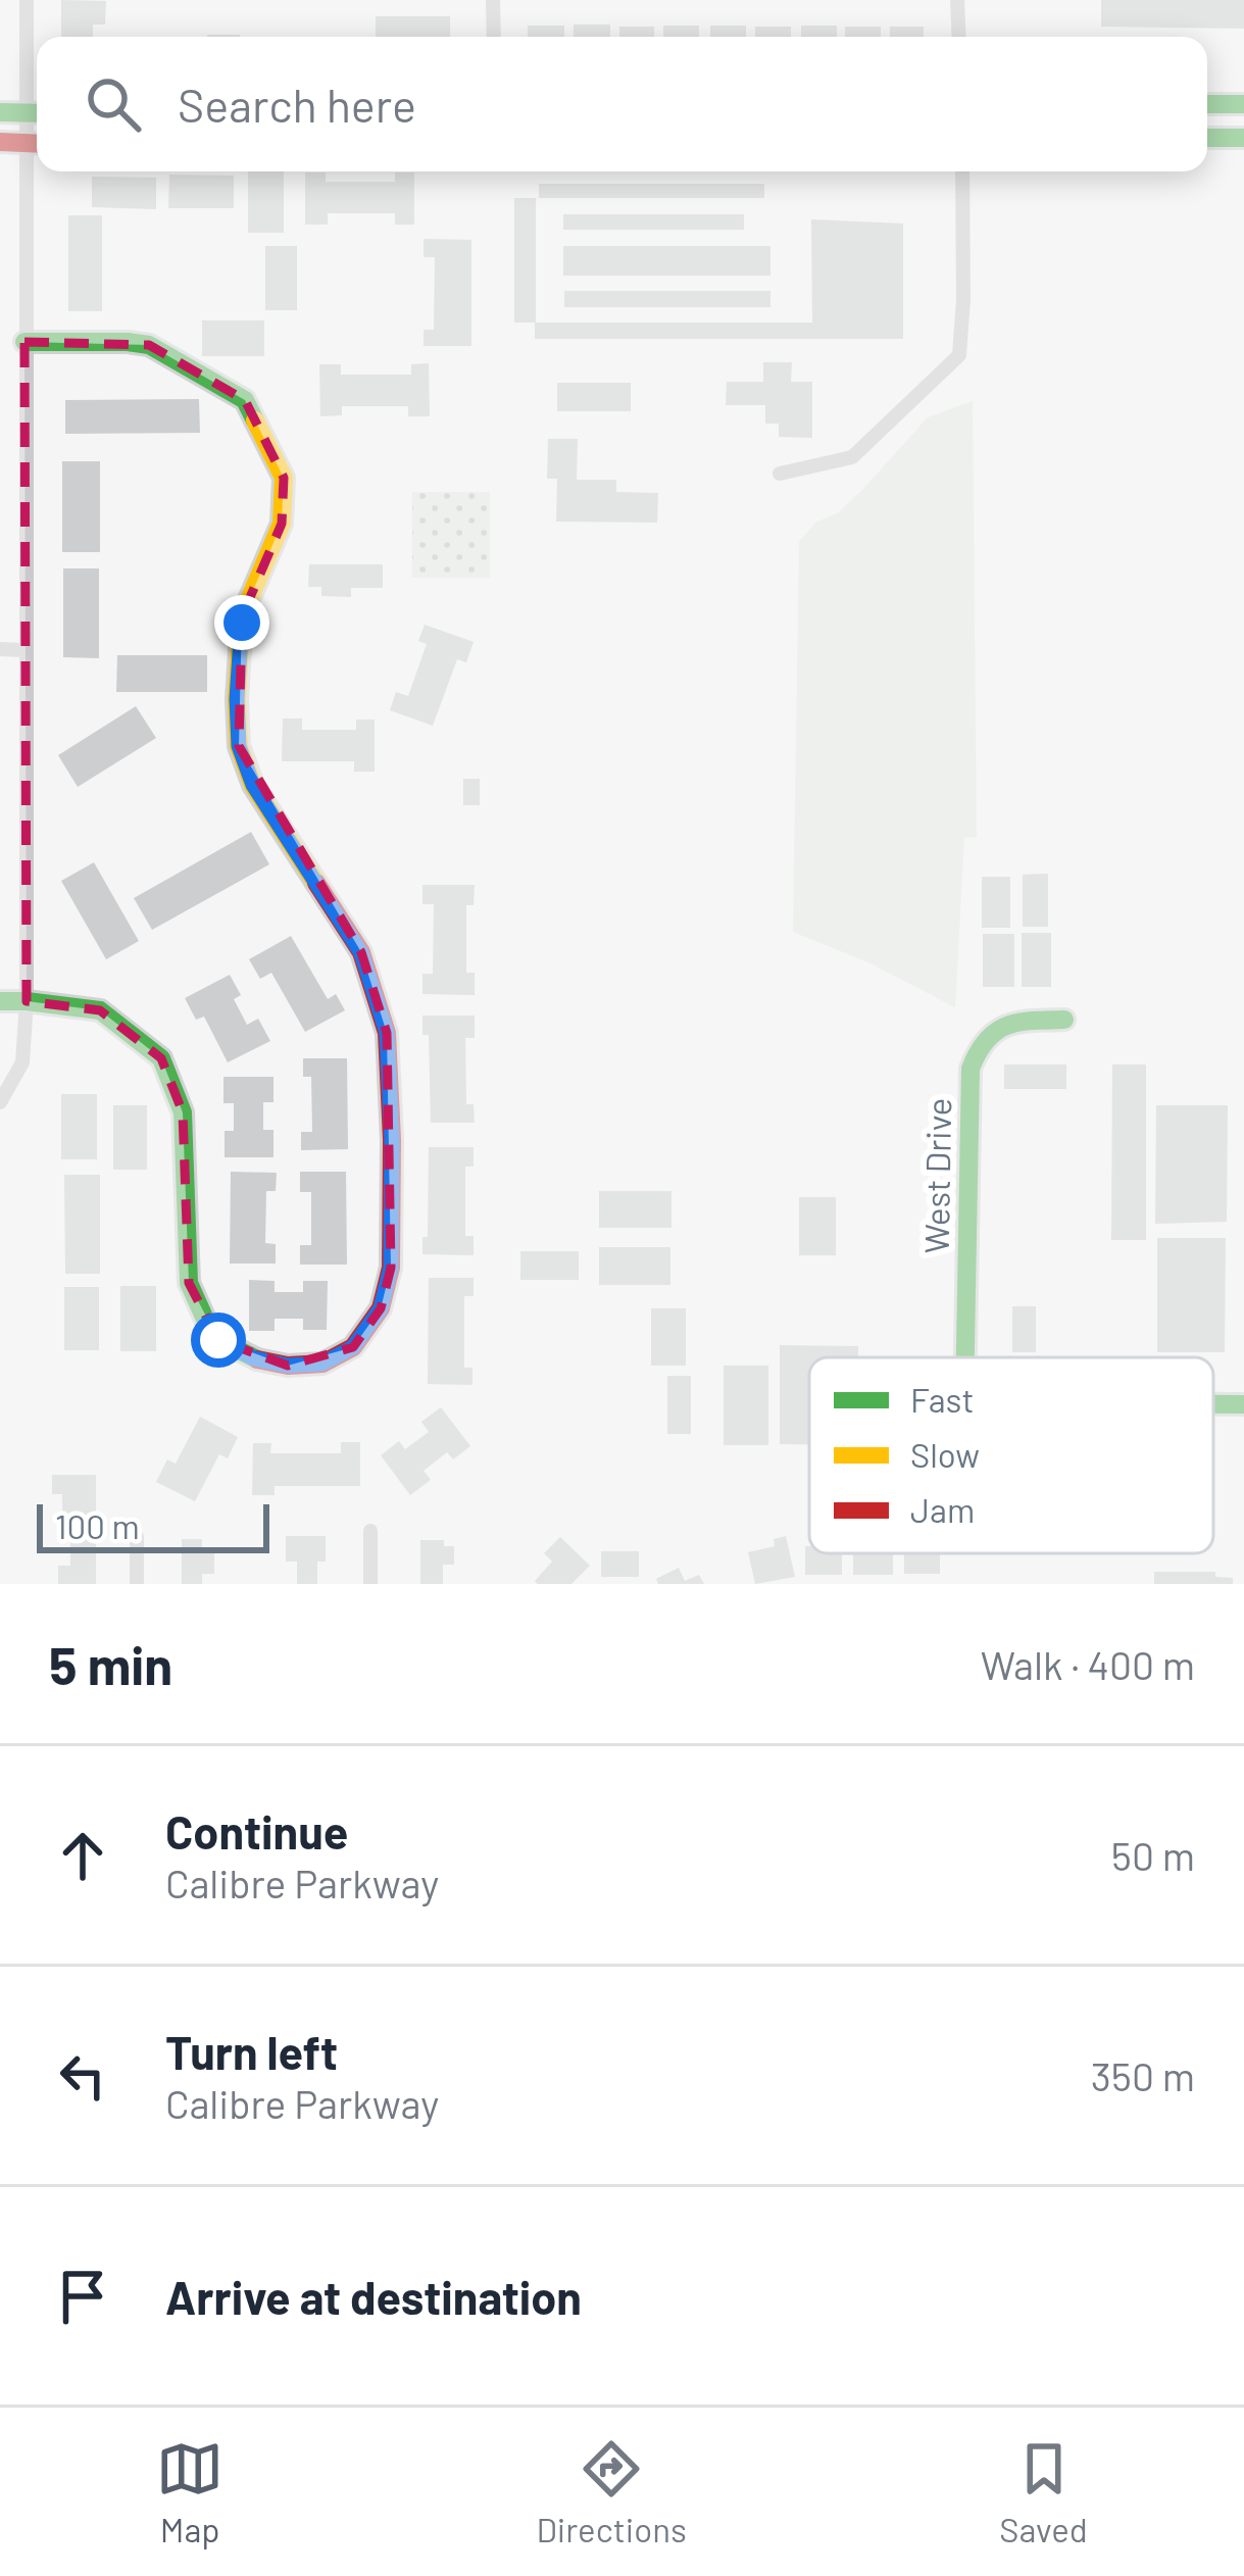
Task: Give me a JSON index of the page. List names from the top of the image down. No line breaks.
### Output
{"streets":{"street":["West Drive"]},"legend":["Fast","Slow","Jam"],"scale_bar":"100 m","page":{"search":"Search here","scale":"100 m","heading":["5 min","Walk · 400 m"],"list":[["Continue","Calibre Parkway","50 m"],["Turn left","Calibre Parkway","350 m"],"Arrive at destination"],"nav":["Map","Directions","Saved"]}}
